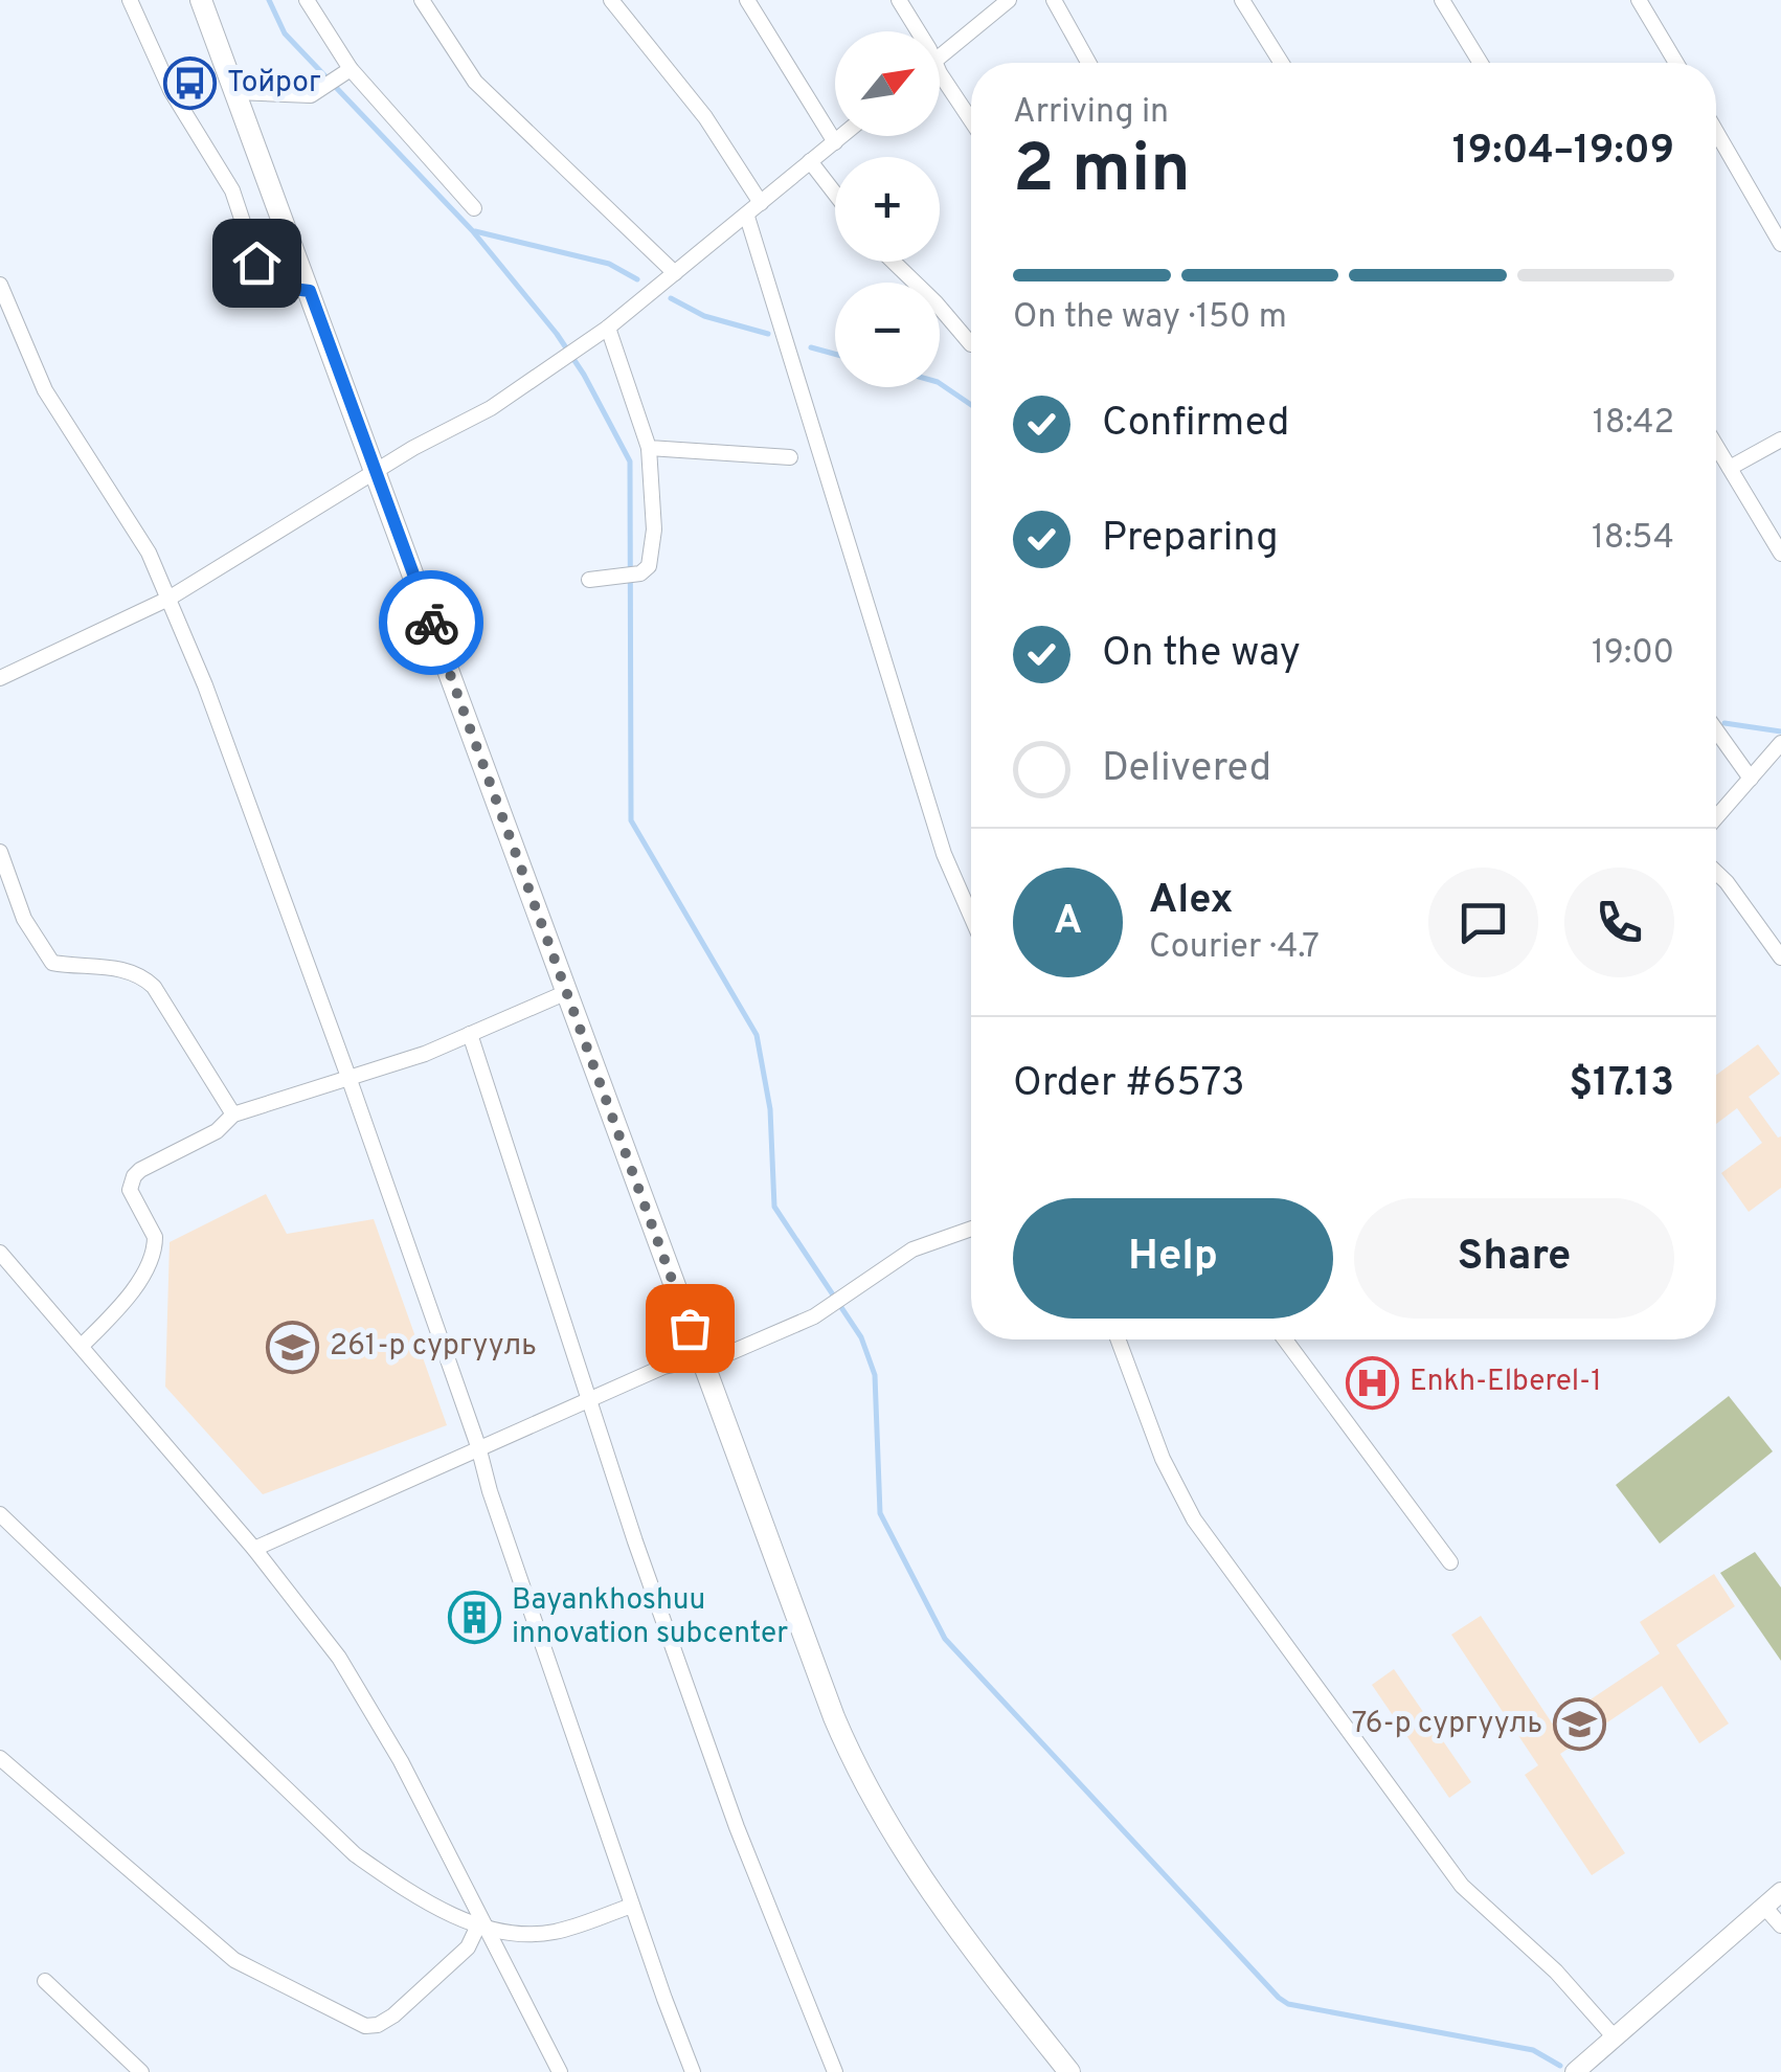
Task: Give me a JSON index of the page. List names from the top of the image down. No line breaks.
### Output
{"places":{"bus stop":["Тойрог"],"school or university":["261-р сургууль","76-р сургууль"],"hospital":["Enkh-Elberel-1"],"building":["Bayankhoshuu innovation subcenter"]},"north":"top right","page":{"map_buttons":["+","−"],"heading":["2 min","Arriving in","19:04–19:09"],"panel":["Alex","Courier · 4.7","Order #6573","$17.13"],"bar":"On the way · 150 m","list":[["Confirmed","18:42"],["Preparing","18:54"],["On the way","19:00"],"Delivered"],"round":"A","buttons":["Help","Share"]}}
